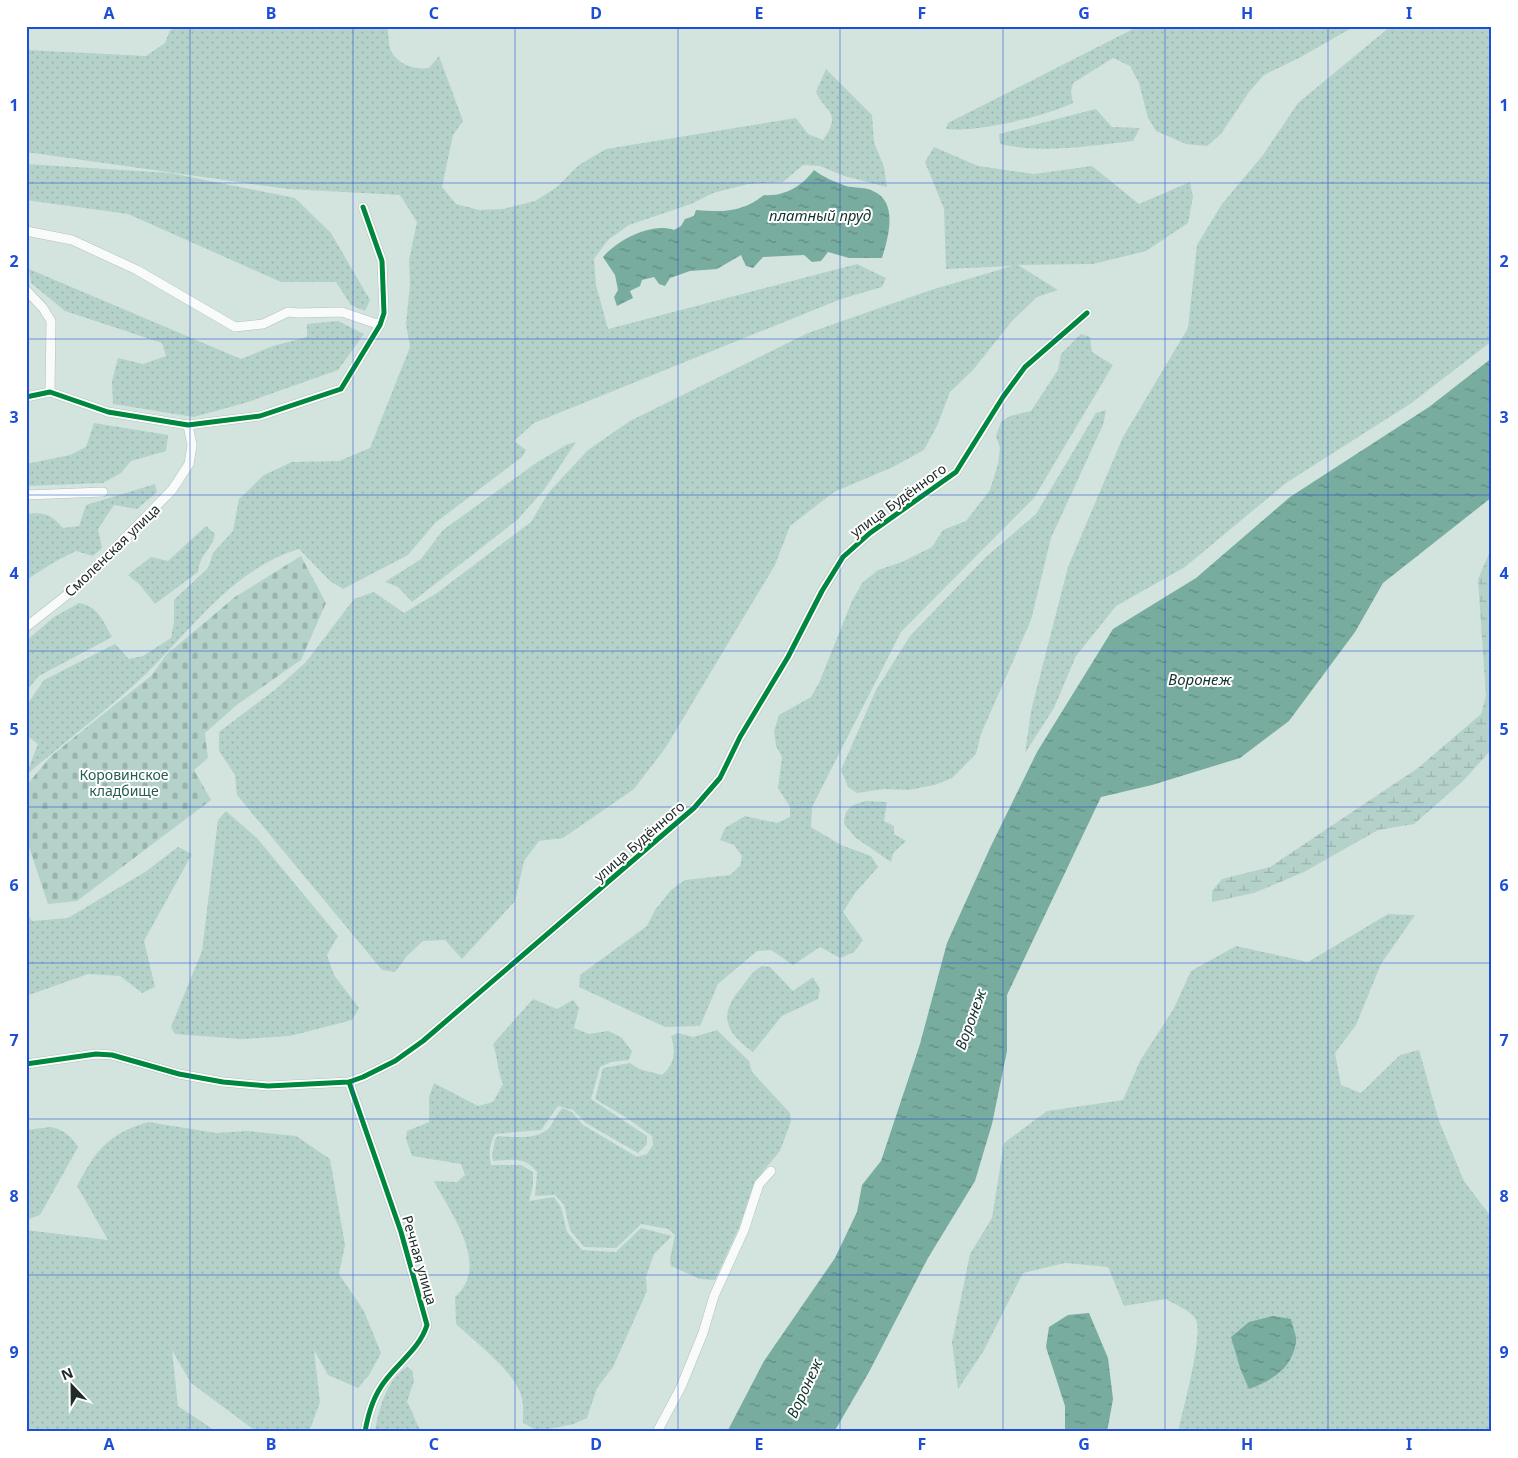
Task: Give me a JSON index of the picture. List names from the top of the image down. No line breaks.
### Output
{"streets":{"street":["улица Будённого","Смоленская улица","Речная улица"]},"crossings":[["улица Будённого","Речная улица"]],"water":["платный пруд","Воронеж"],"parks":["Коровинское кладбище"],"north":"top","grid":{"columns":["A","B","C","D","E","F","G","H","I"],"rows":["1","2","3","4","5","6","7","8","9"]}}
